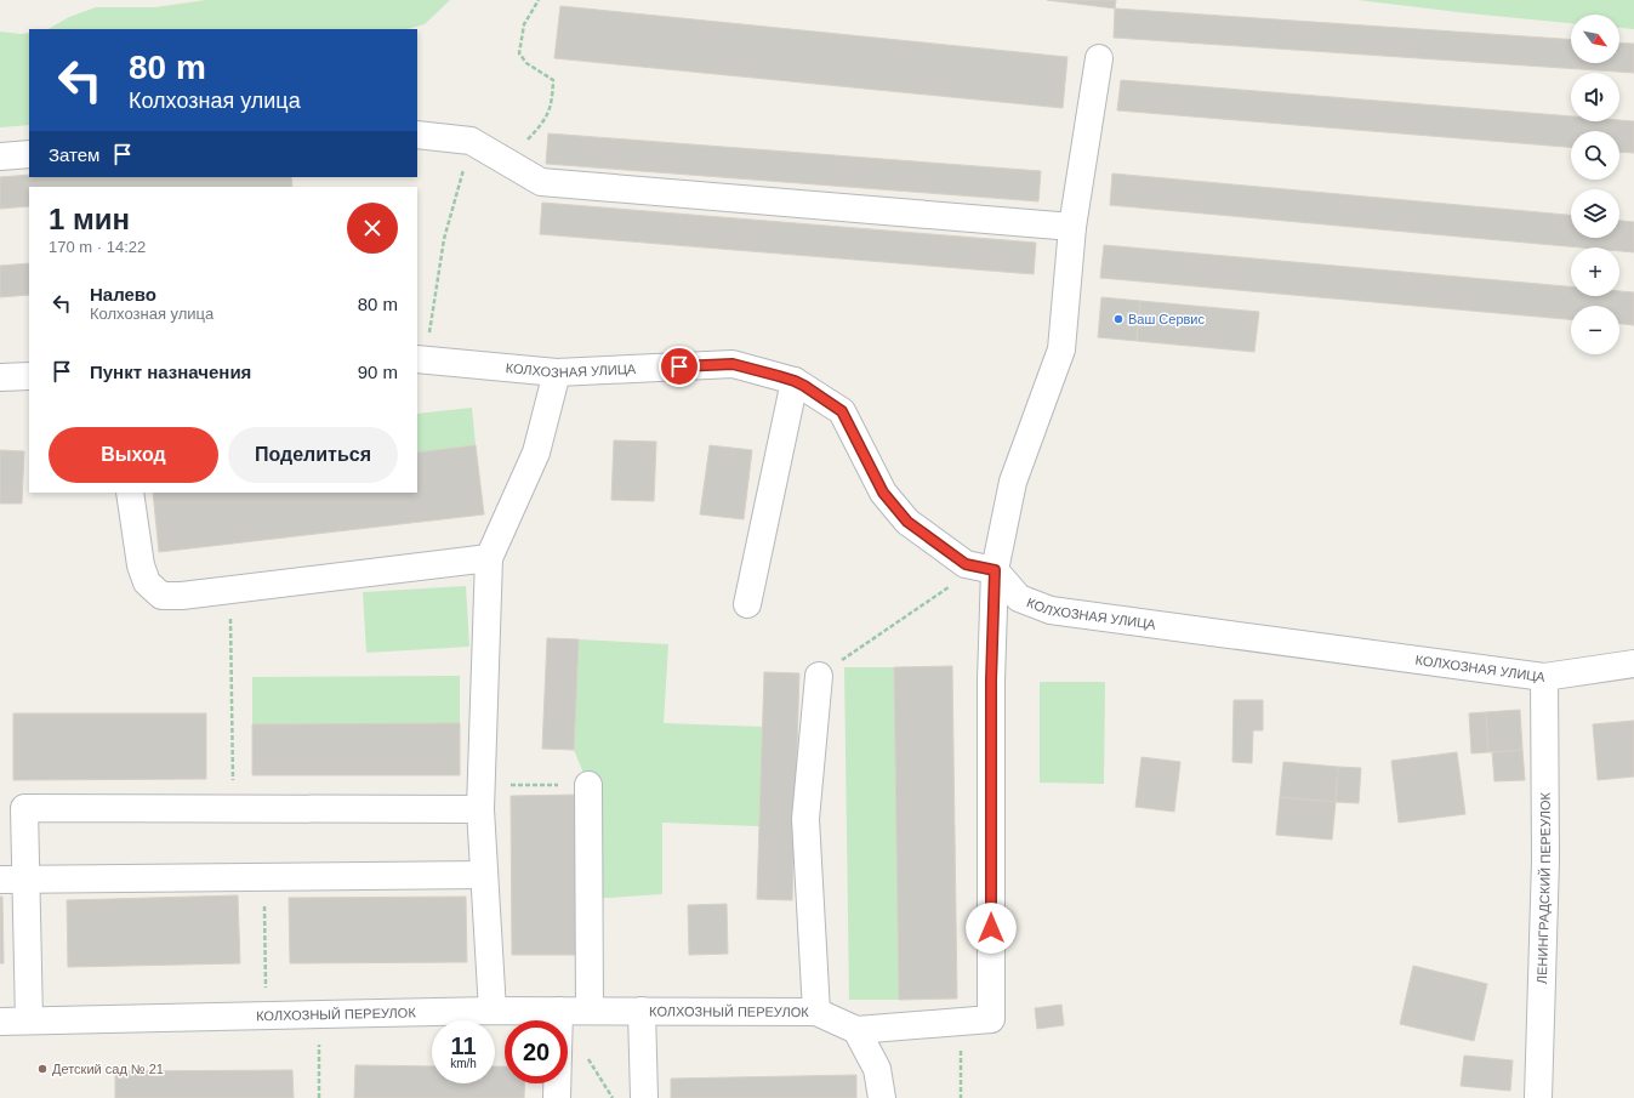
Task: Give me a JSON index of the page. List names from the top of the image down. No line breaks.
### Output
{"streets":{"street":["КОЛХОЗНАЯ УЛИЦА","ЛЕНИНГРАДСКИЙ ПЕРЕУЛОК","КОЛХОЗНЫЙ ПЕРЕУЛОК"]},"crossings":[["КОЛХОЗНАЯ УЛИЦА","ЛЕНИНГРАДСКИЙ ПЕРЕУЛОК"]],"places":["Ваш Сервис","Детский сад № 21"],"north":"bottom right","page":{"map_buttons":["+","−"],"turn":["80 m","Колхозная улица"],"then":"Затем","heading":["1 мин","170 m · 14:22"],"list":[{"name":"Налево","note":"Колхозная улица","value":"80 m"},{"name":"Пункт назначения","value":"90 m"}],"buttons":["Выход","Поделиться"],"speed":"11 km/h","limit":"20"}}
